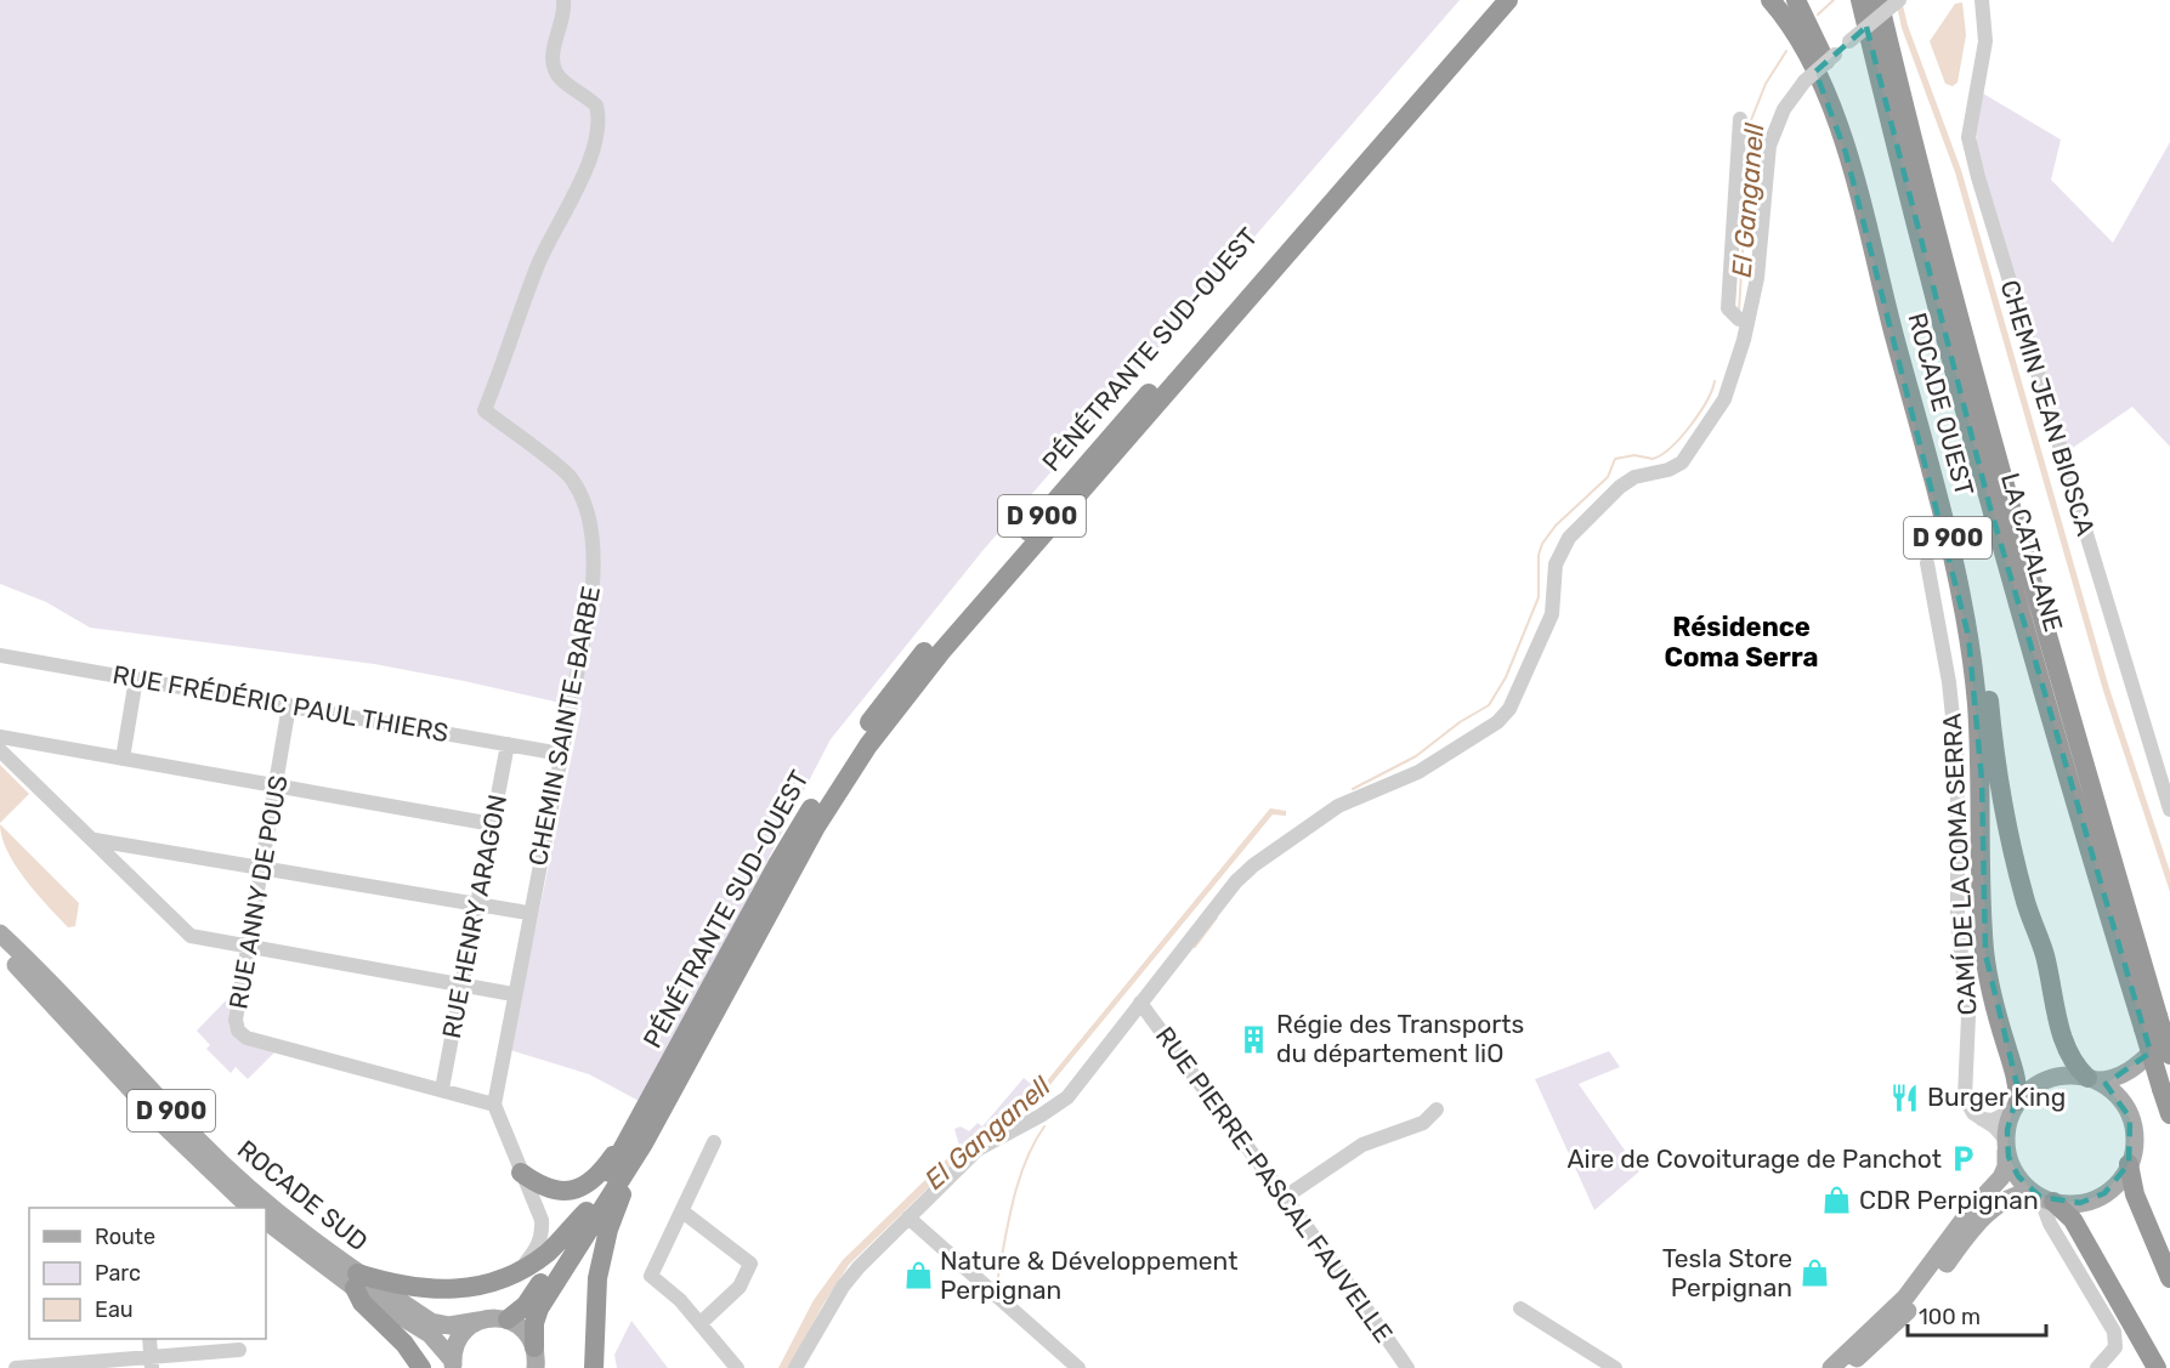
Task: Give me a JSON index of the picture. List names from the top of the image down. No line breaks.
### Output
{"streets":{"highway":["PÉNÉTRANTE SUD-OUEST","ROCADE OUEST","D 900","LA CATALANE"],"main road":["ROCADE SUD"],"street":["CHEMIN JEAN BIOSCA","RUE FRÉDÉRIC PAUL THIERS","CHEMIN SAINTE-BARBE","CAMÍ DE LA COMA SERRA","RUE ANNY DE POUS","RUE HENRY ARAGON","RUE PIERRE-PASCAL FAUVELLE"]},"crossings":[["PÉNÉTRANTE SUD-OUEST","D 900"],["D 900","ROCADE SUD"],["RUE FRÉDÉRIC PAUL THIERS","CHEMIN SAINTE-BARBE"],["RUE FRÉDÉRIC PAUL THIERS","RUE ANNY DE POUS"],["RUE FRÉDÉRIC PAUL THIERS","RUE HENRY ARAGON"],["CHEMIN SAINTE-BARBE","RUE ANNY DE POUS"],["RUE ANNY DE POUS","RUE HENRY ARAGON"]],"districts":["Résidence Coma Serra"],"water":["El Ganganell"],"places":{"building":["Régie des Transports du département liO"],"restaurant":["Burger King"],"parking":["Aire de Covoiturage de Panchot"],"shop":["CDR Perpignan","Tesla Store Perpignan","Nature & Développement Perpignan"]},"legend":["Route","Parc","Eau"],"scale_bar":"100 m"}
